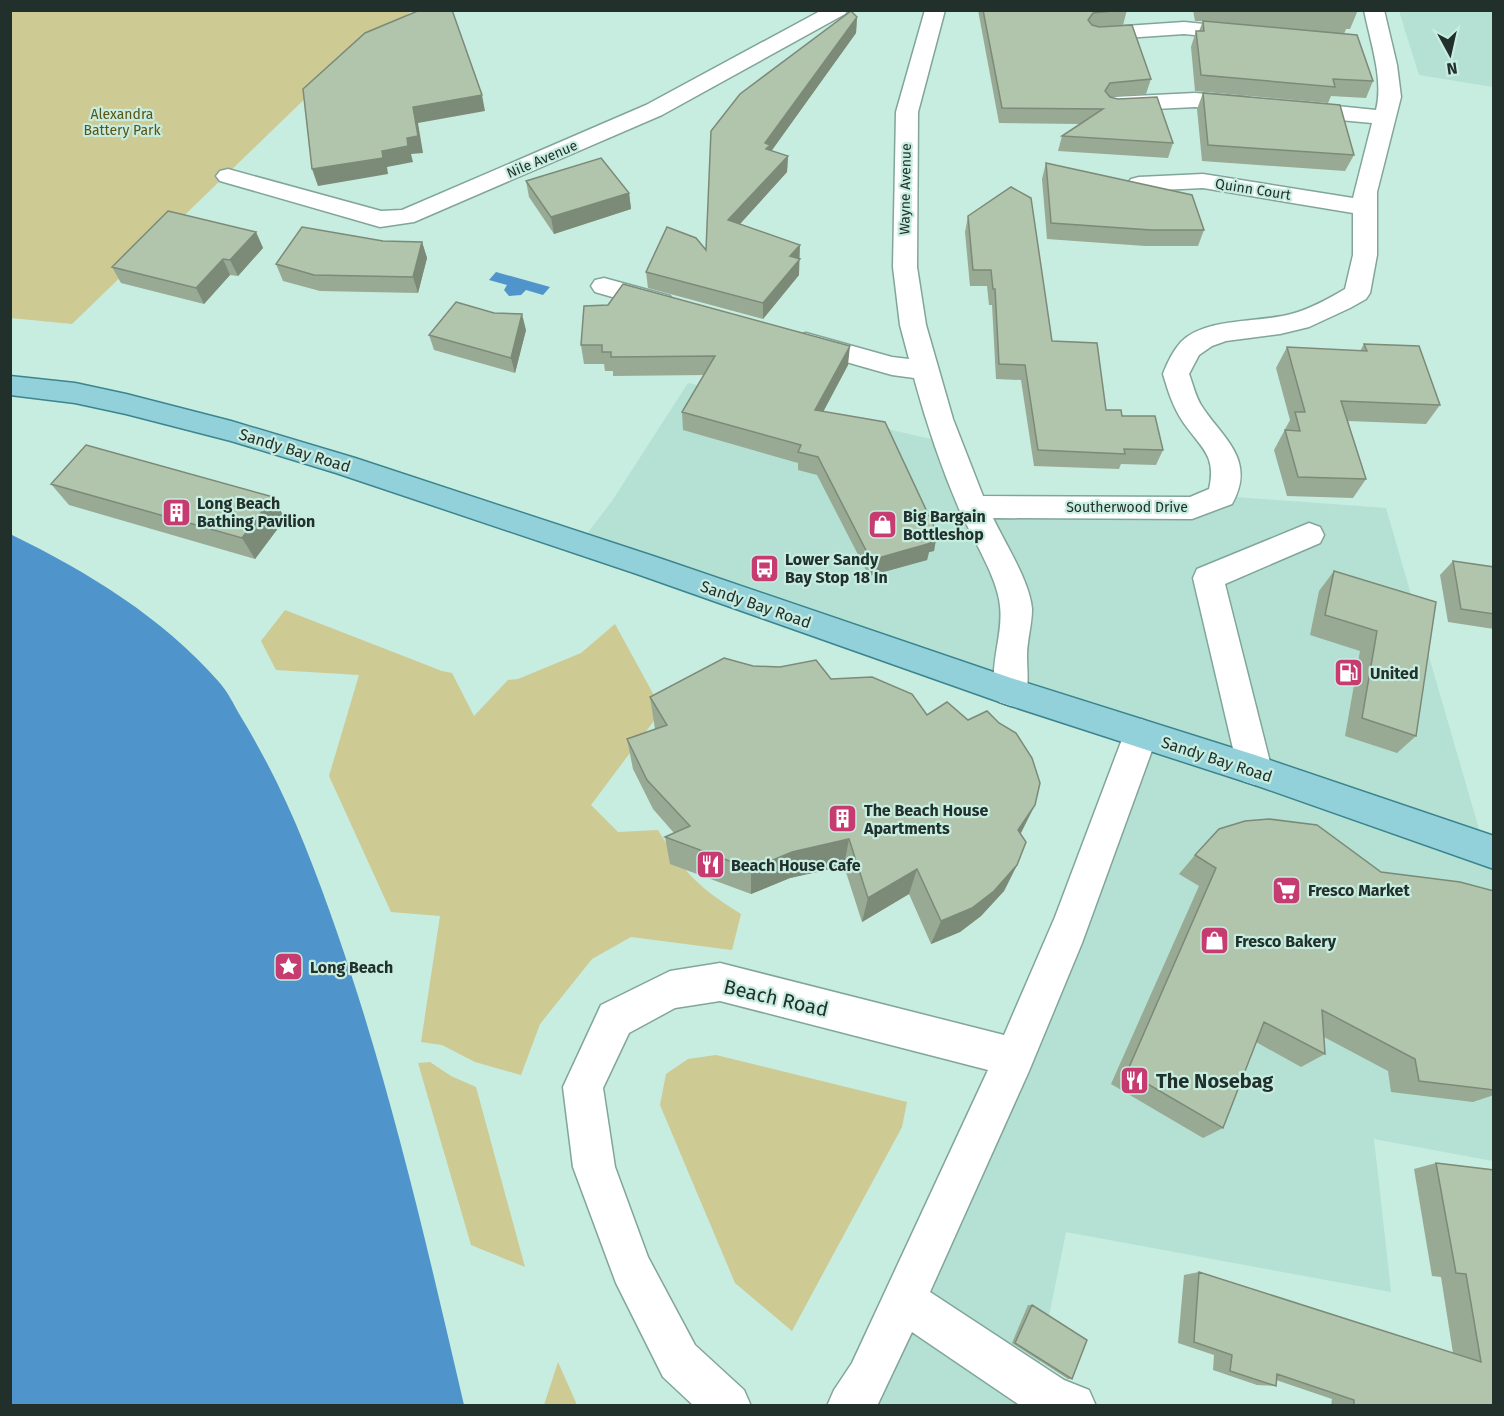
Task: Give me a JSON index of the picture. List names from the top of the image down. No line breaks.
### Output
{"streets":{"main road":["Sandy Bay Road"],"street":["Nile Avenue","Wayne Avenue","Quinn Court","Southerwood Drive","Beach Road"]},"crossings":[["Wayne Avenue","Sandy Bay Road"],["Wayne Avenue","Southerwood Drive"],["Quinn Court","Southerwood Drive"]],"parks":["Alexandra Battery Park"],"places":{"building":["Long Beach Bathing Pavilion","The Beach House Apartments"],"shop":["Big Bargain Bottleshop","Fresco Bakery"],"bus stop":["Lower Sandy Bay Stop 18 In"],"fuel station":["United"],"restaurant":["Beach House Cafe","The Nosebag"],"supermarket":["Fresco Market"],"place":["Long Beach"]},"north":"bottom"}
